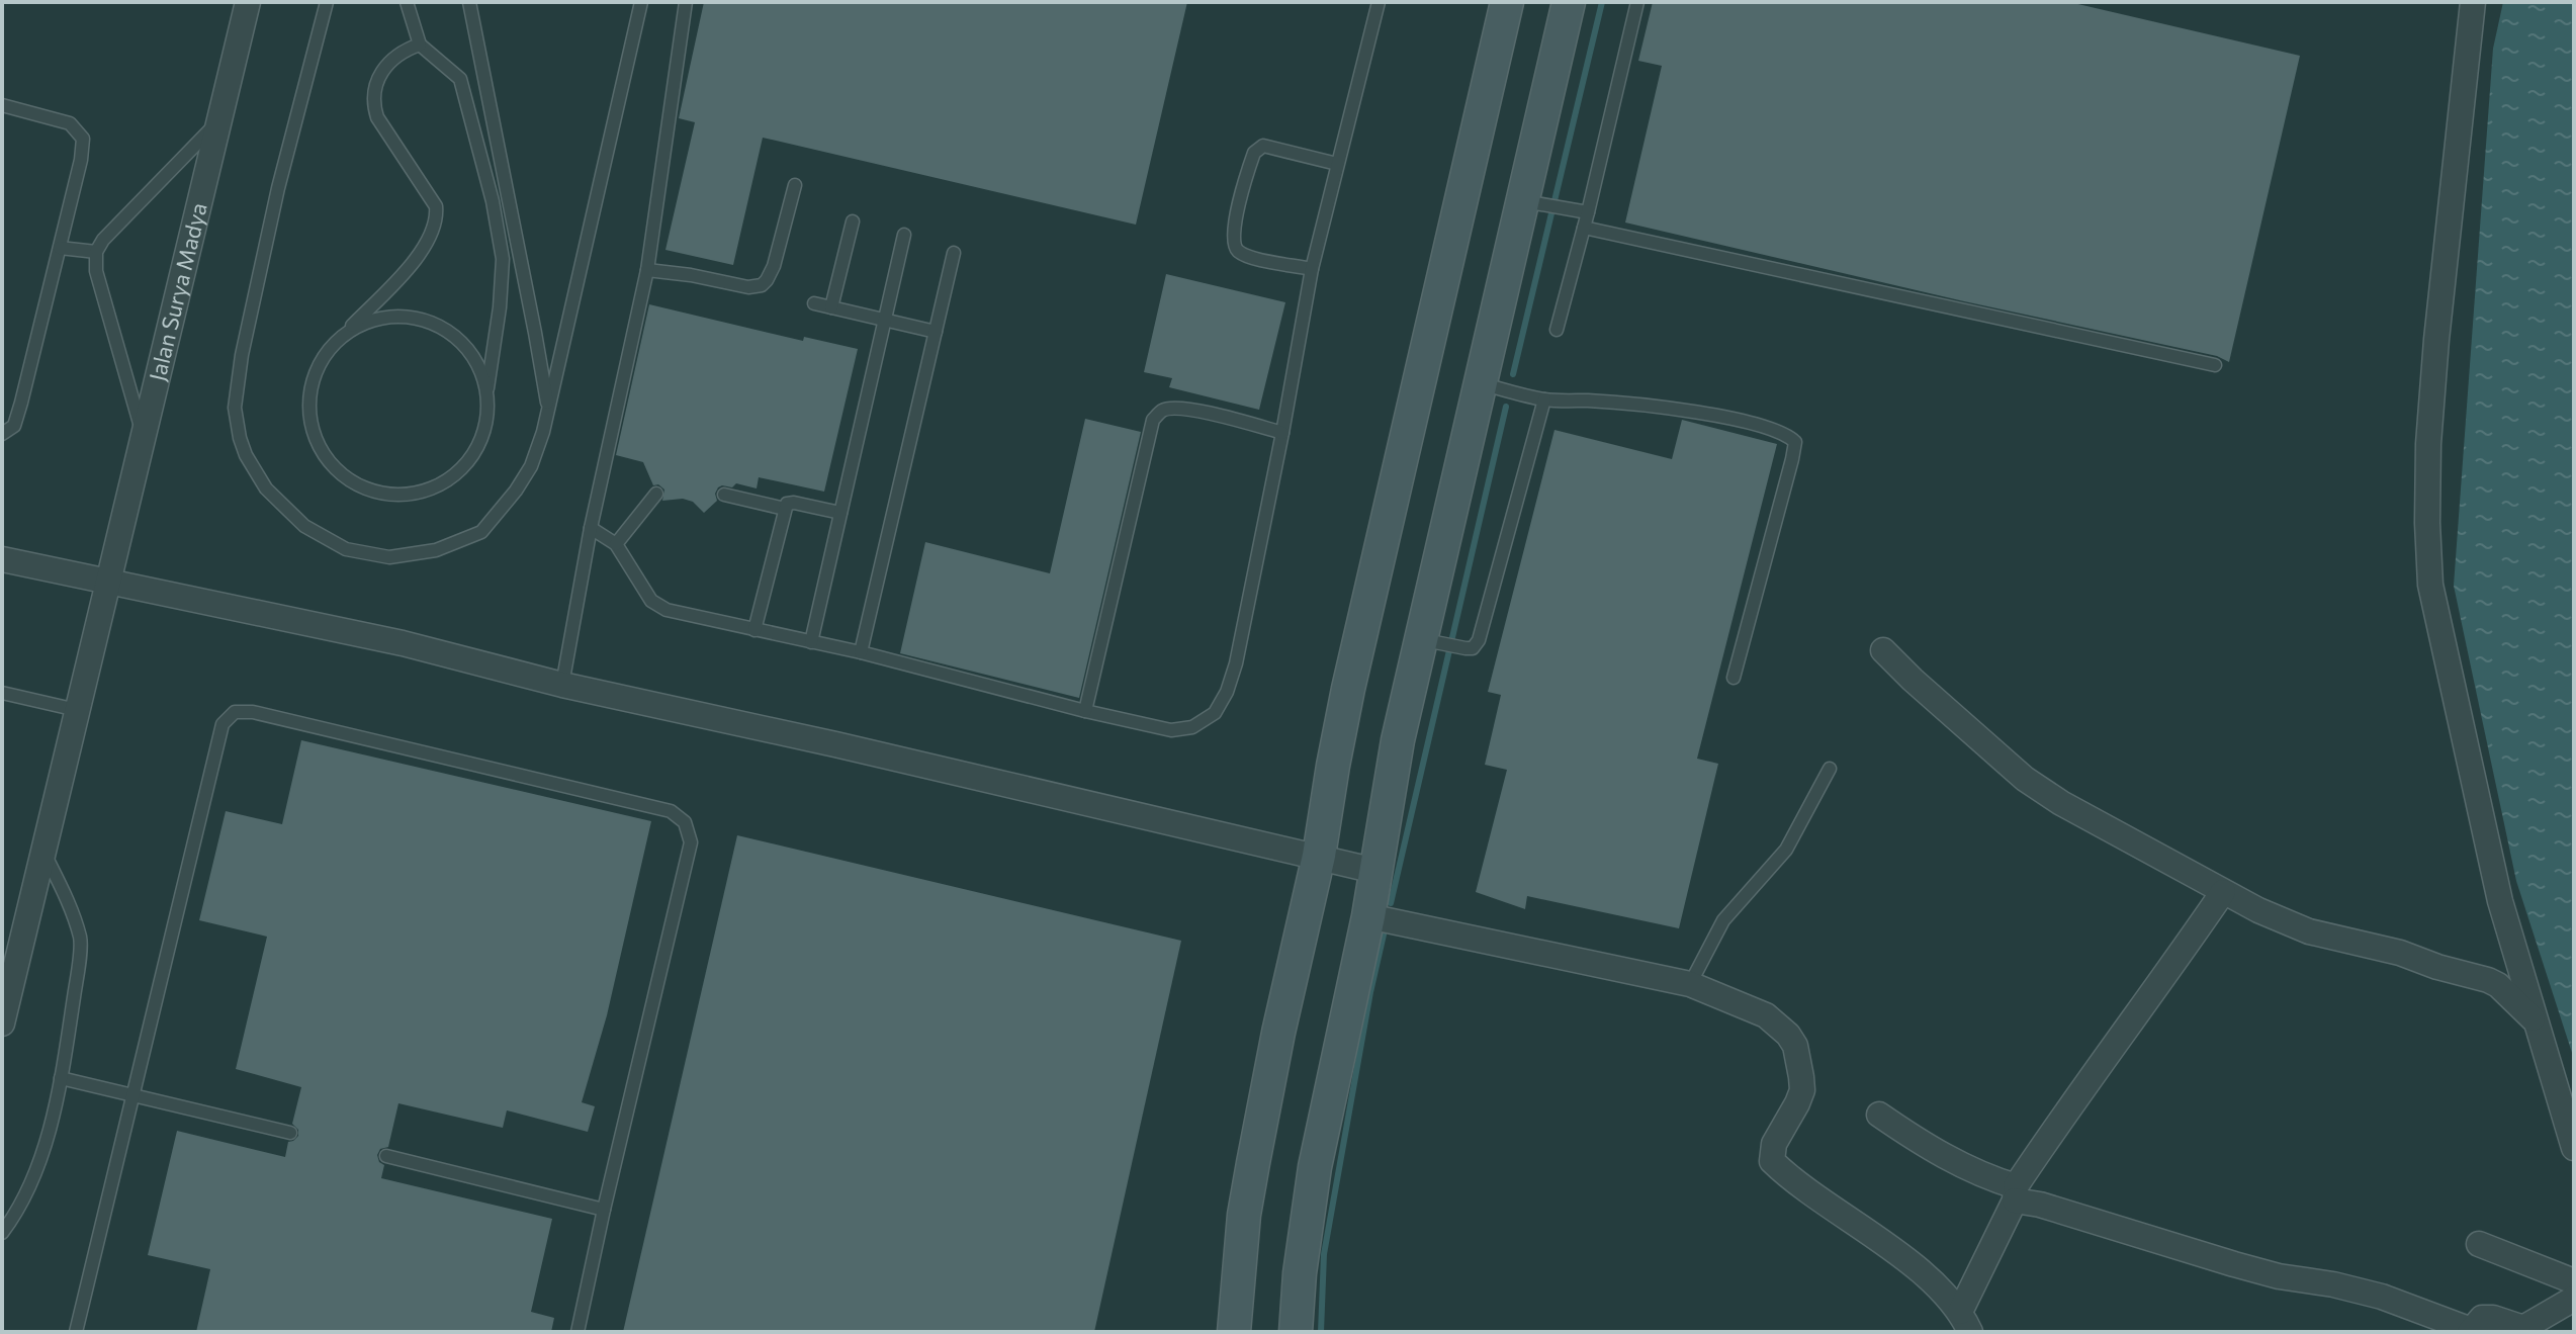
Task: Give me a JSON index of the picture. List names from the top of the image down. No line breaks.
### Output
{"streets":{"street":["Jalan Surya Madya"]}}
